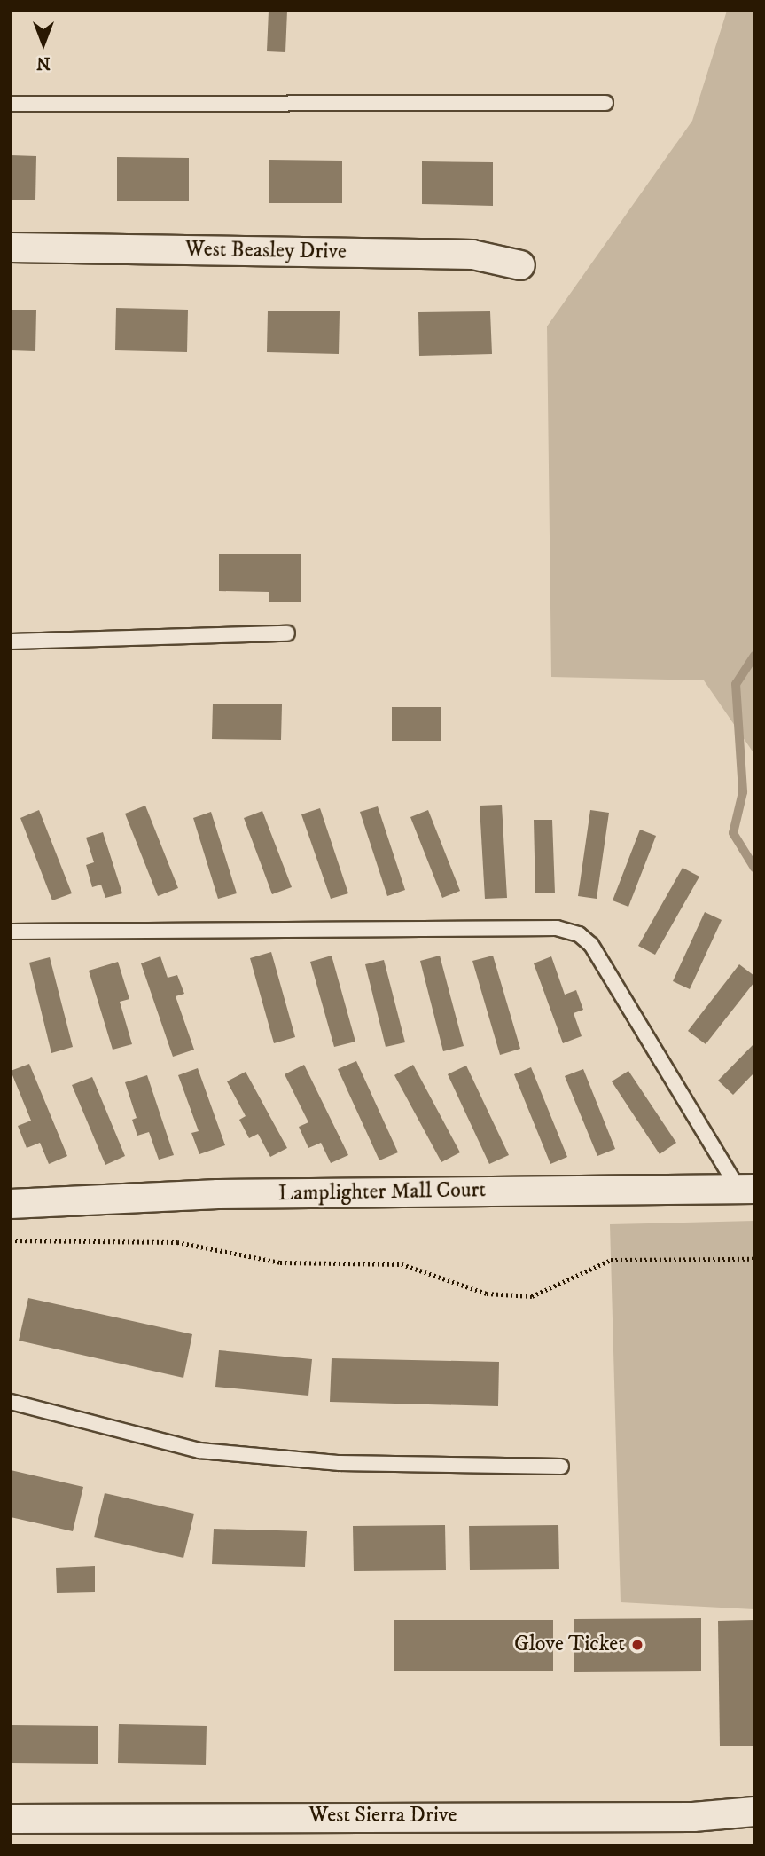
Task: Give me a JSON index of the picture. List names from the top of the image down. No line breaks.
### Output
{"streets":{"street":["West Beasley Drive","Lamplighter Mall Court","West Sierra Drive"]},"places":["Glove Ticket"],"north":"bottom"}
